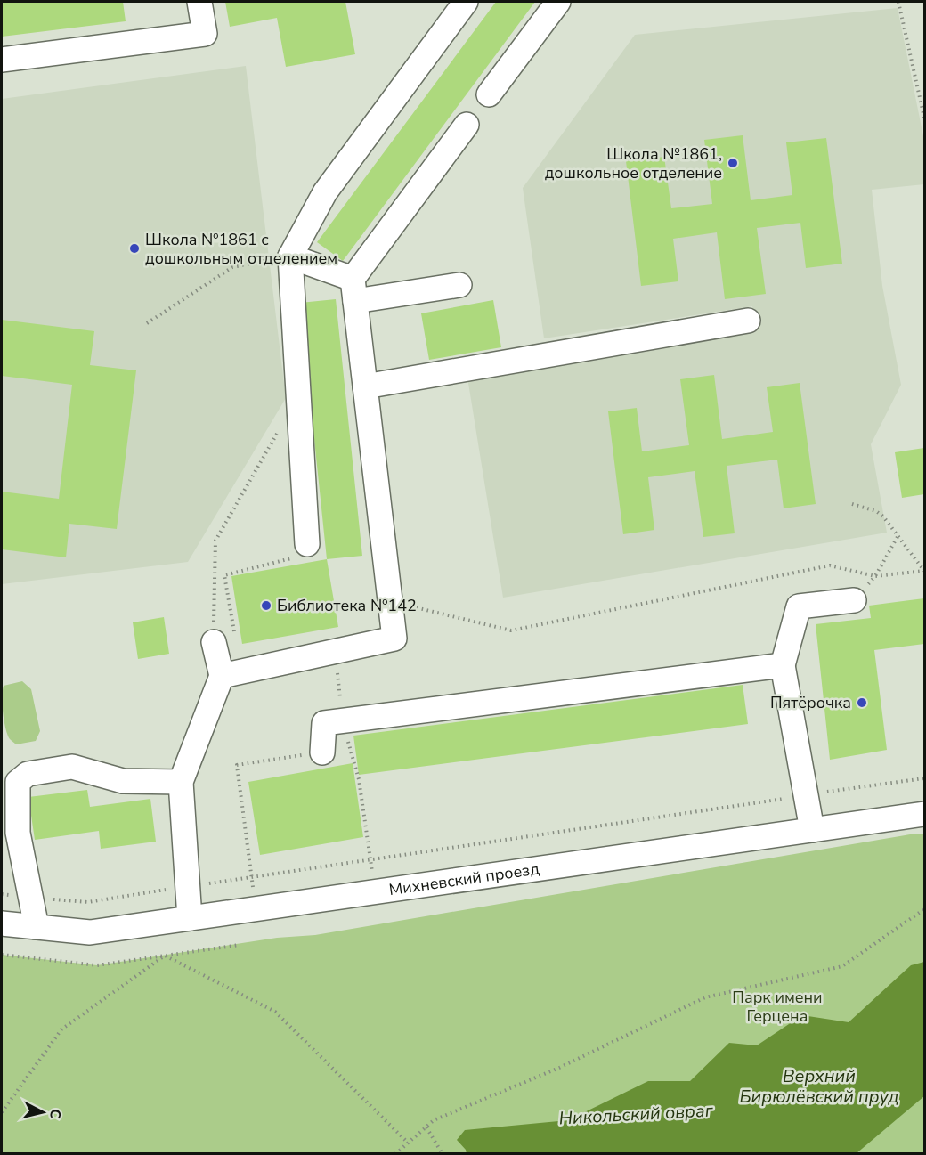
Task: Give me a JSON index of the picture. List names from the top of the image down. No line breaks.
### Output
{"streets":{"street":["Михневский проезд"]},"water":["Верхний Бирюлёвский пруд","Никольский овраг"],"parks":["Парк имени Герцена"],"places":["Школа №1861, дошкольное отделение","Школа №1861 с дошкольным отделением","Библиотека №142","Пятёрочка"],"north":"right"}
